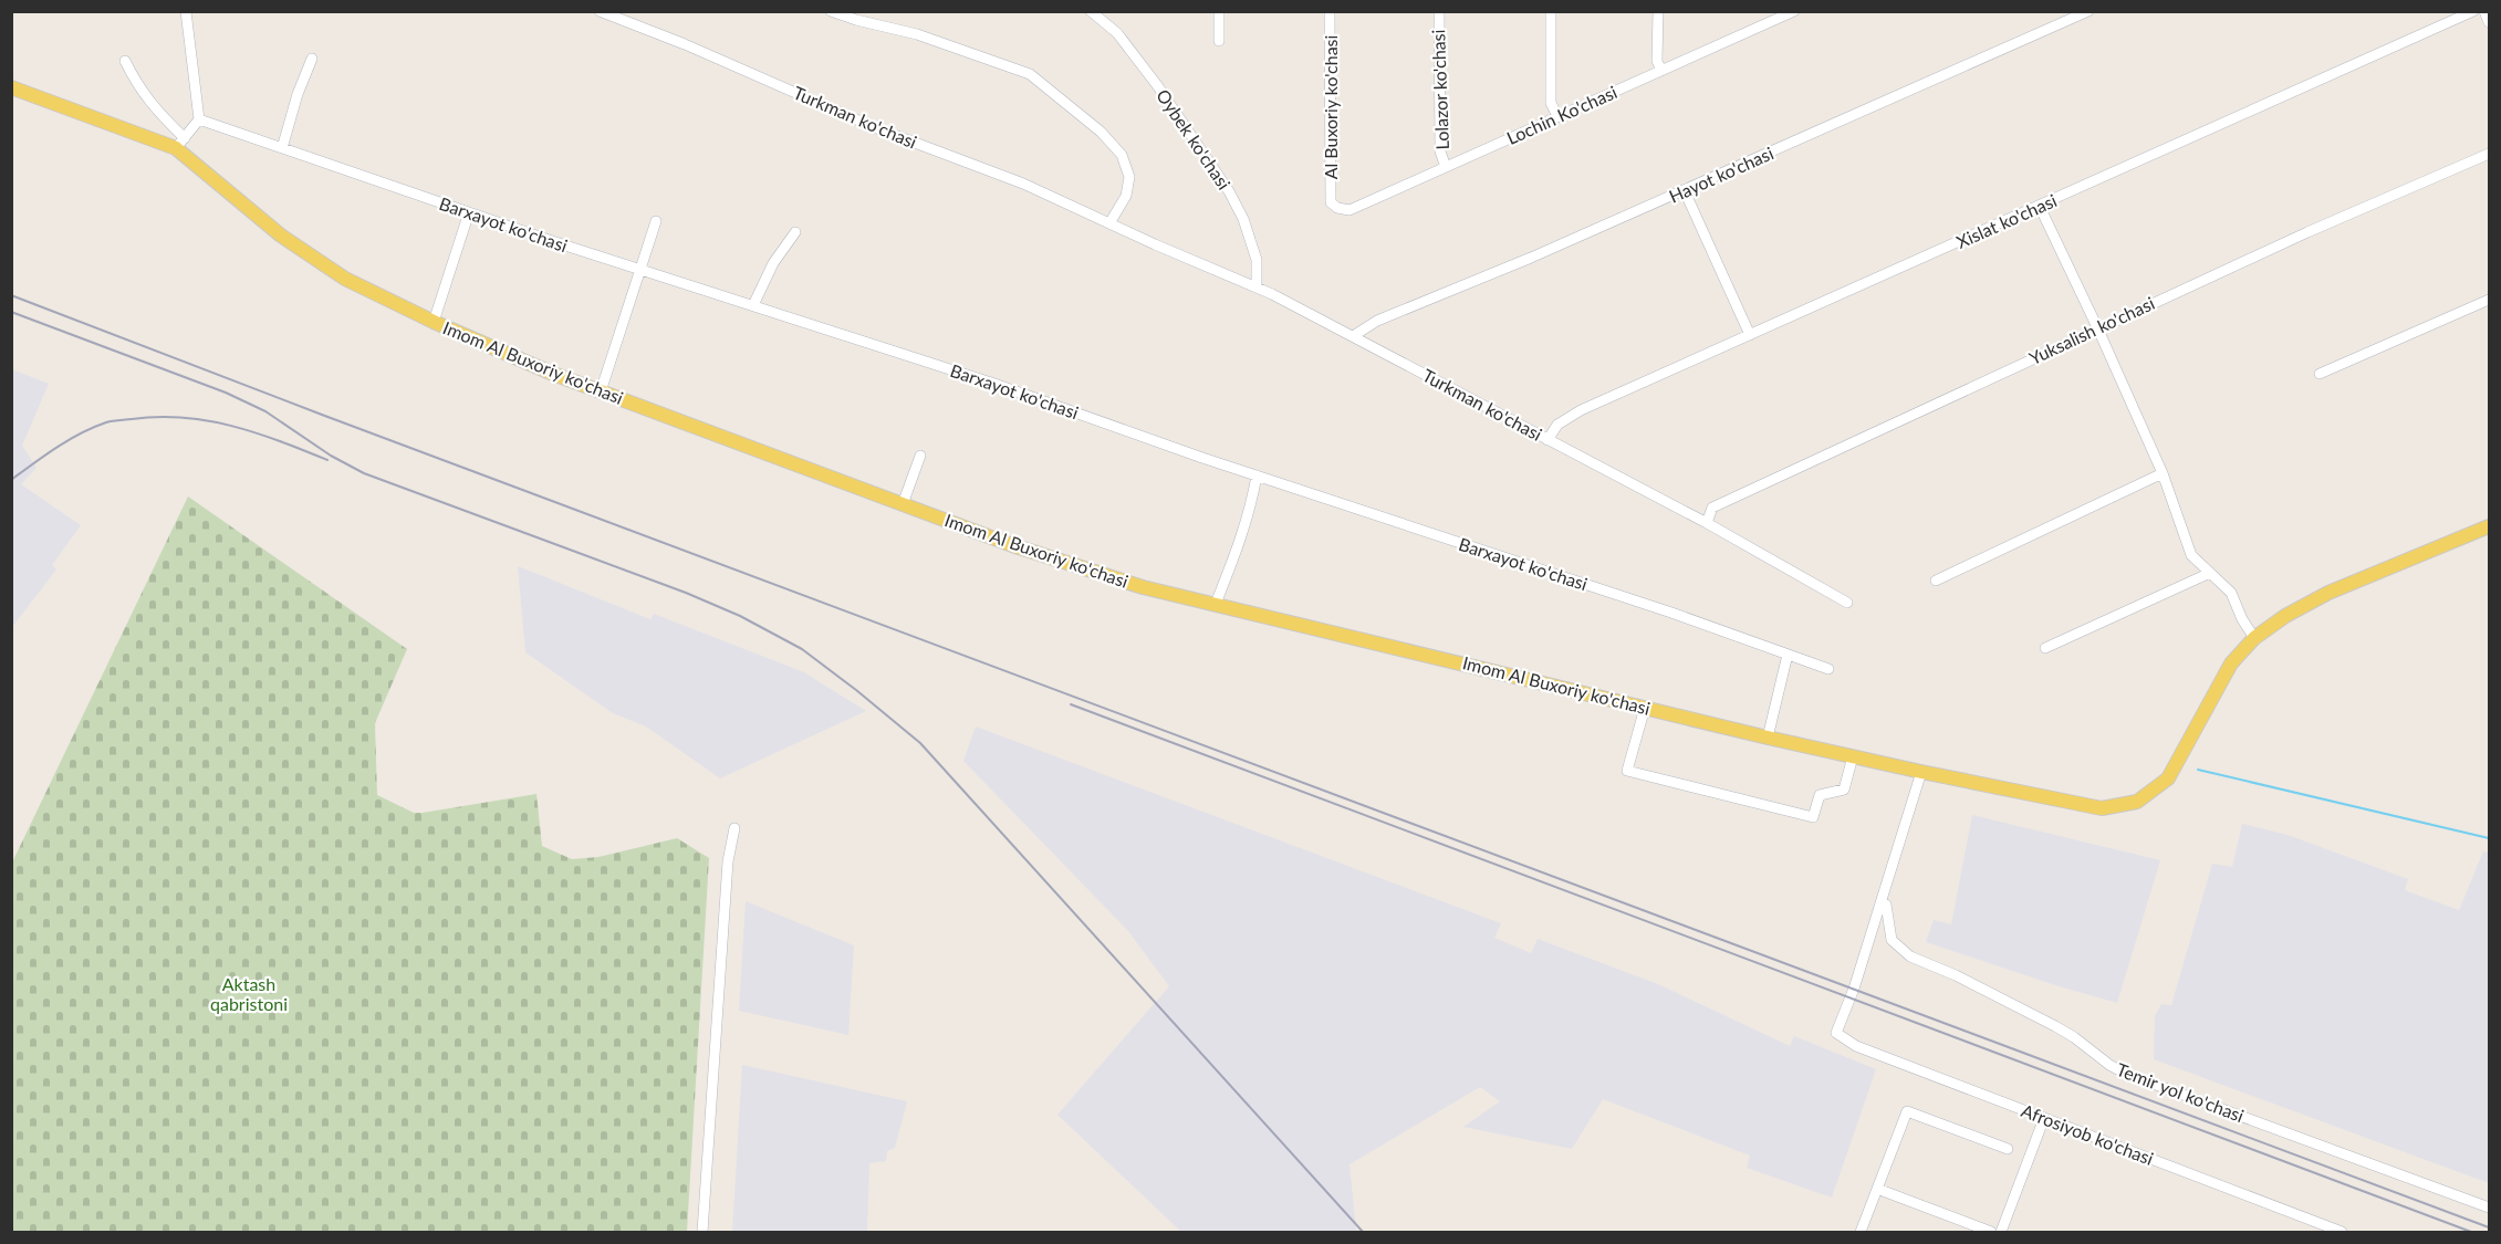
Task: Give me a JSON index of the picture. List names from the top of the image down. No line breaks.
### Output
{"streets":{"main road":["Imom Al Buxoriy ko'chasi"],"street":["Lolazor ko'chasi","Al Buxoriy ko'chasi","Lochin Ko'chasi","Turkman ko'chasi","Oybek ko'chasi","Hayot ko'chasi","Xislat ko'chasi","Barxayot ko'chasi","Yuksalish ko'chasi","Temir yol ko'chasi","Afrosiyob ko'chasi"]},"crossings":[["Lolazor ko'chasi","Lochin Ko'chasi"],["Al Buxoriy ko'chasi","Lochin Ko'chasi"],["Turkman ko'chasi","Oybek ko'chasi"],["Turkman ko'chasi","Hayot ko'chasi"],["Turkman ko'chasi","Xislat ko'chasi"],["Turkman ko'chasi","Yuksalish ko'chasi"],["Temir yol ko'chasi","Afrosiyob ko'chasi"]],"parks":["Aktash qabristoni"]}
